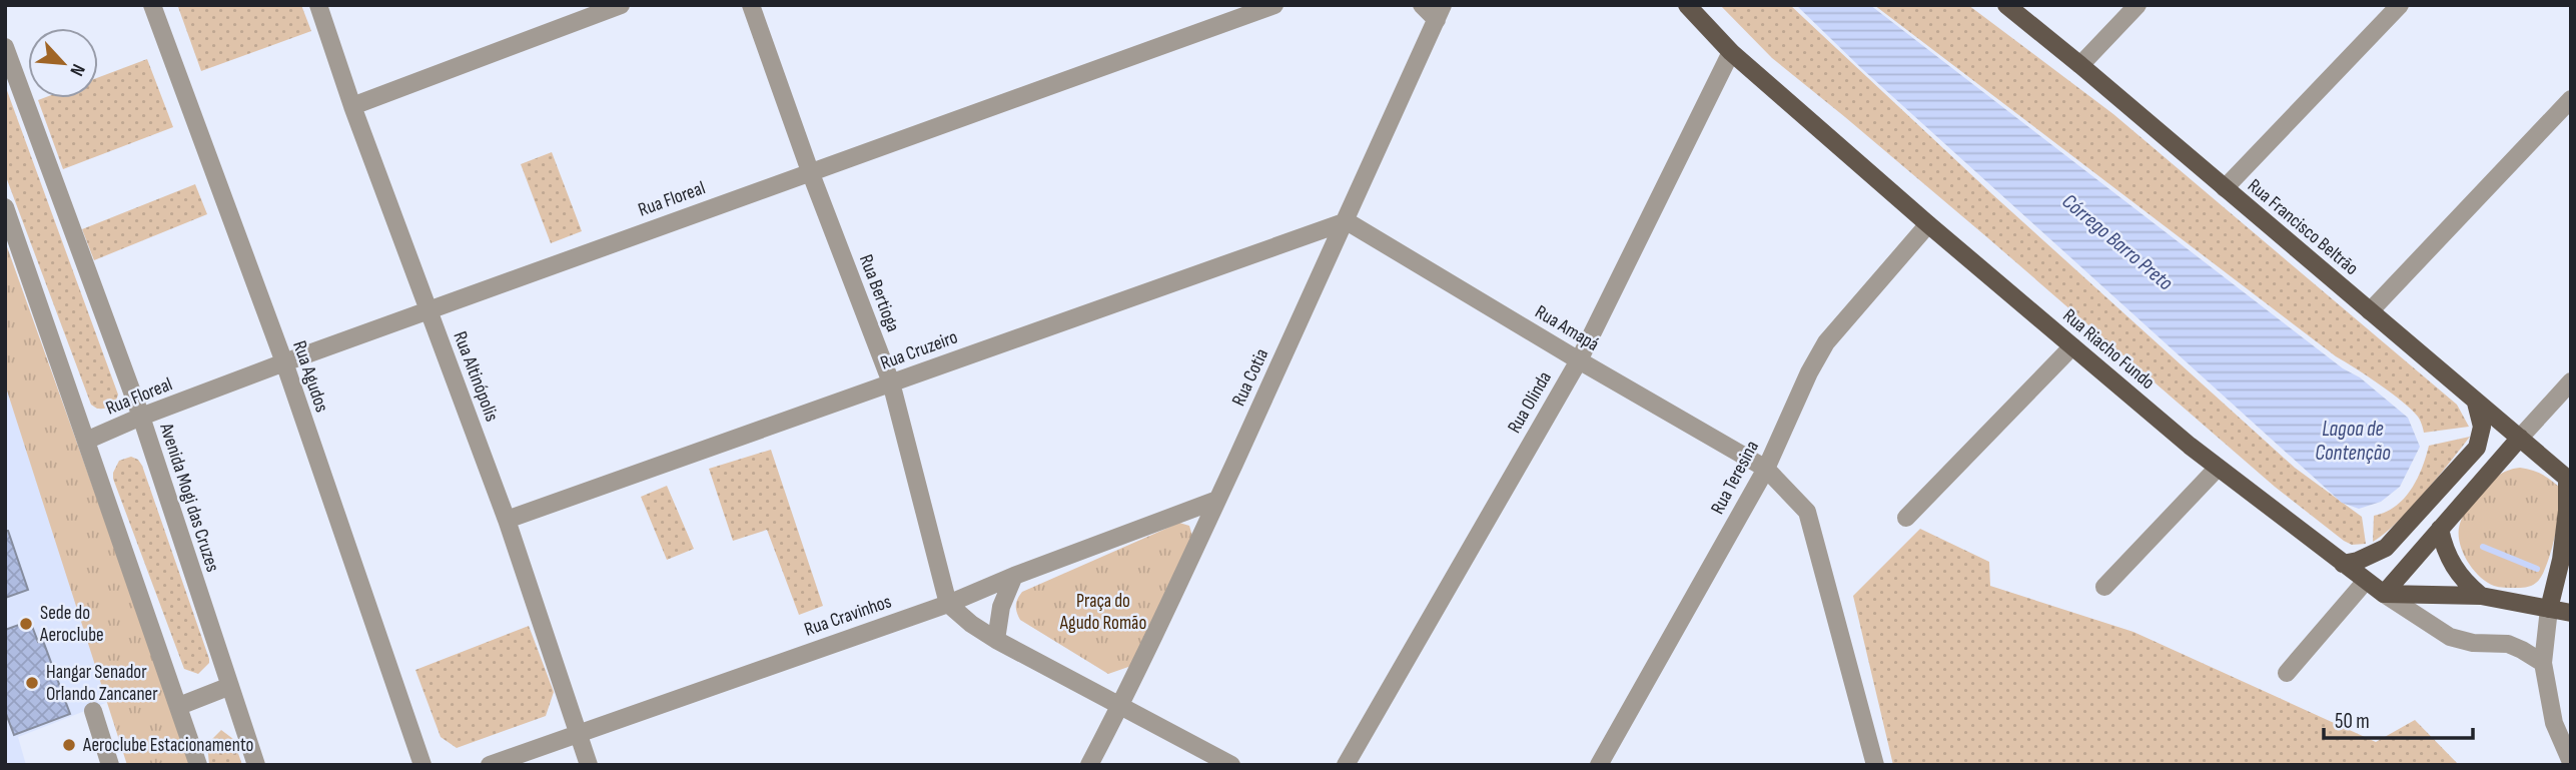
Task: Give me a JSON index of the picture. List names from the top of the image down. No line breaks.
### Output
{"streets":{"main road":["Rua Francisco Beltrão","Rua Riacho Fundo"],"street":["Rua Floreal","Rua Bertioga","Rua Amapá","Rua Cruzeiro","Rua Agudos","Rua Altinópolis","Rua Cotia","Rua Olinda","Rua Teresina","Avenida Mogi das Cruzes","Rua Cravinhos"]},"crossings":[["Rua Floreal","Rua Bertioga"],["Rua Floreal","Rua Agudos"],["Rua Floreal","Rua Altinópolis"],["Rua Floreal","Avenida Mogi das Cruzes"],["Rua Bertioga","Rua Cruzeiro"],["Rua Bertioga","Rua Cravinhos"],["Rua Amapá","Rua Cruzeiro"],["Rua Amapá","Rua Cotia"],["Rua Amapá","Rua Olinda"],["Rua Amapá","Rua Teresina"],["Rua Riacho Fundo","Rua Olinda"],["Rua Riacho Fundo","Rua Teresina"],["Rua Cruzeiro","Rua Altinópolis"],["Rua Cruzeiro","Rua Cotia"],["Rua Altinópolis","Rua Cravinhos"],["Rua Cotia","Rua Cravinhos"]],"water":["Córrego Barro Preto","Lagoa de Contenção"],"parks":["Praça do Agudo Romão"],"places":["Sede do Aeroclube","Hangar Senador Orlando Zancaner","Aeroclube Estacionamento"],"scale_bar":"50 m","north":"bottom right"}
